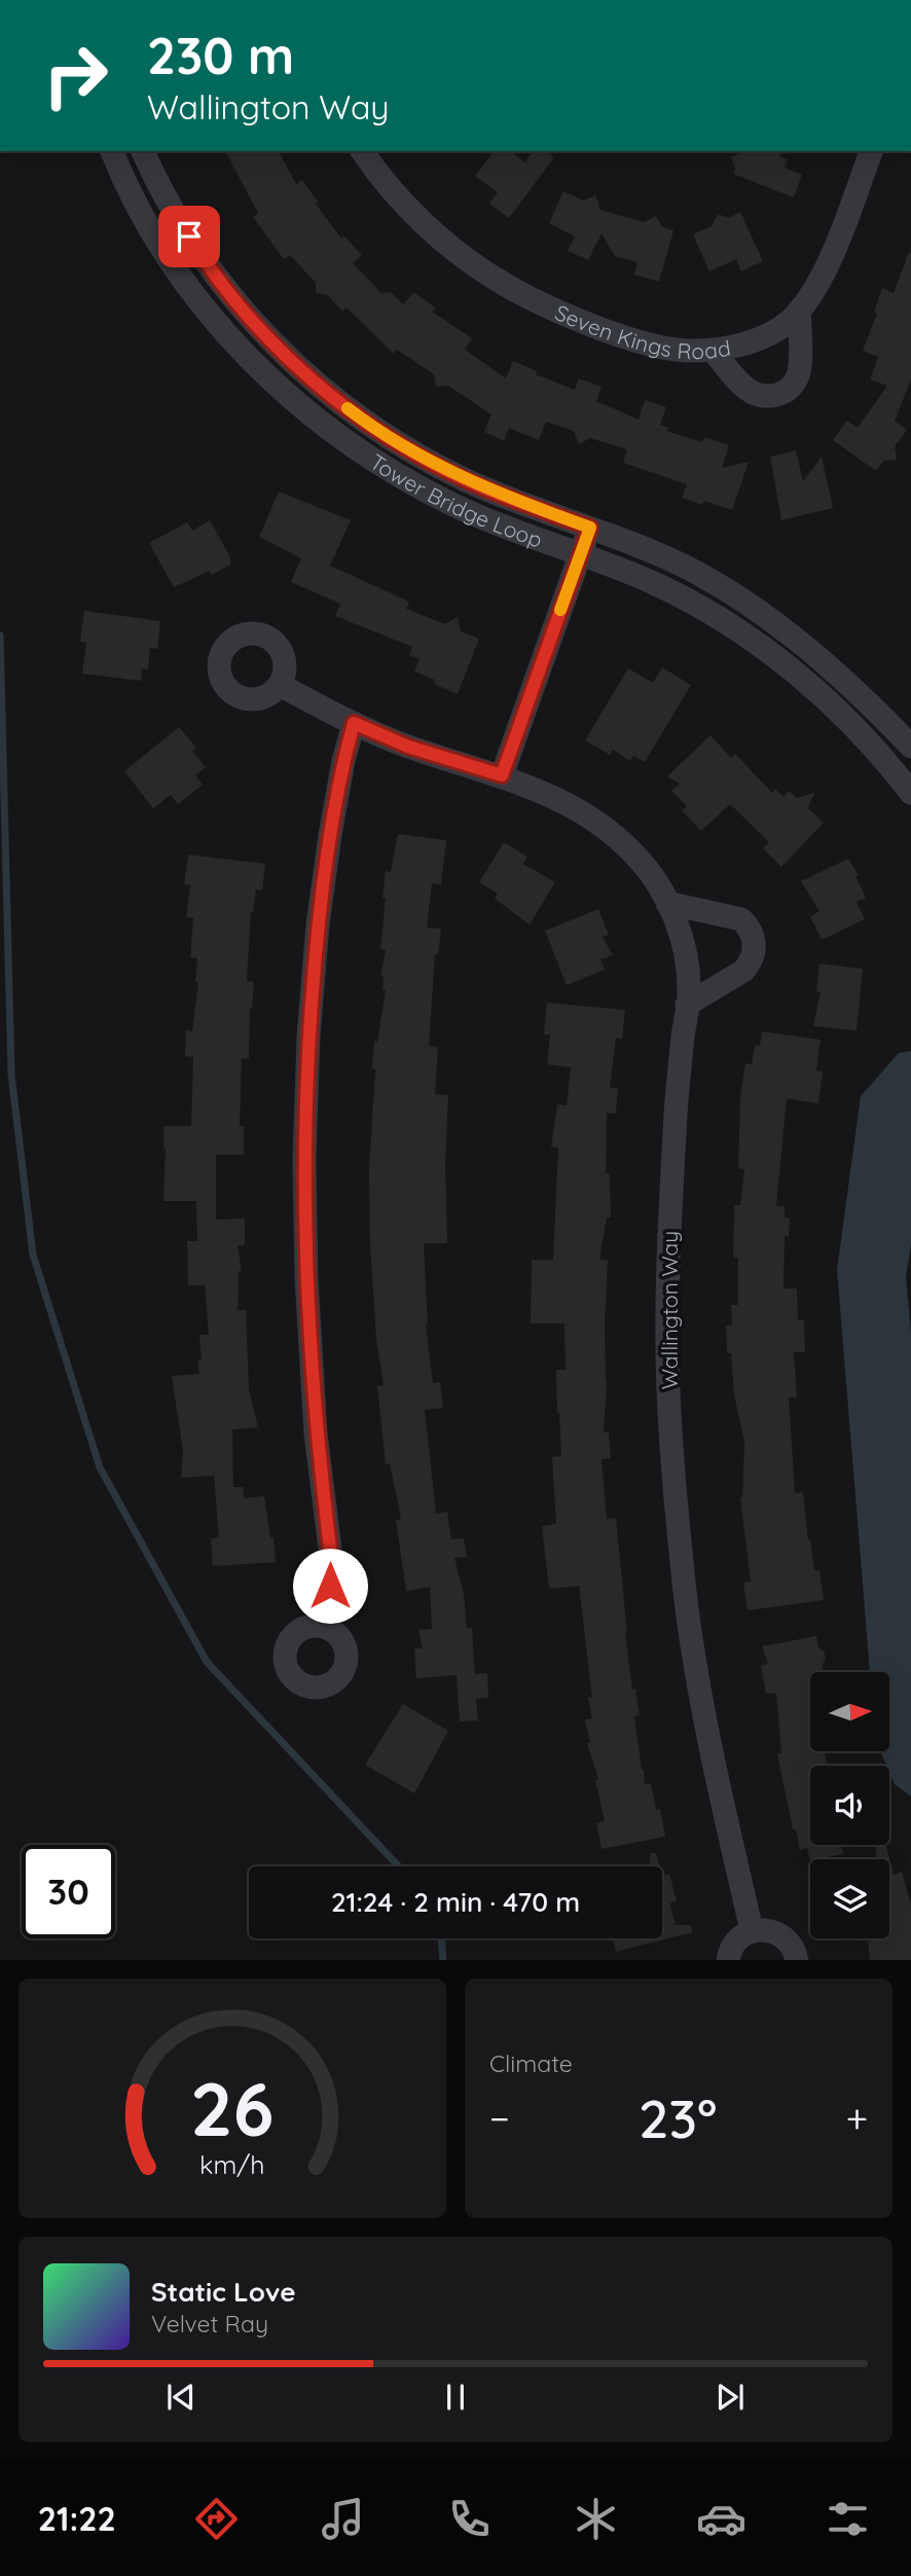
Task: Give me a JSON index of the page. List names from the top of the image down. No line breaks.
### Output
{"streets":{"street":["Seven Kings Road","Tower Bridge Loop","Wallington Way"]},"north":"right","page":{"turn":["230 m","Wallington Way"],"limit":"30","trip":"21:24 · 2 min · 470 m","tile":"Climate","heat":["−","23°","+"],"song":["Static Love","Velvet Ray"],"tabs":"21:22","gauge":["26","km/h"]}}
